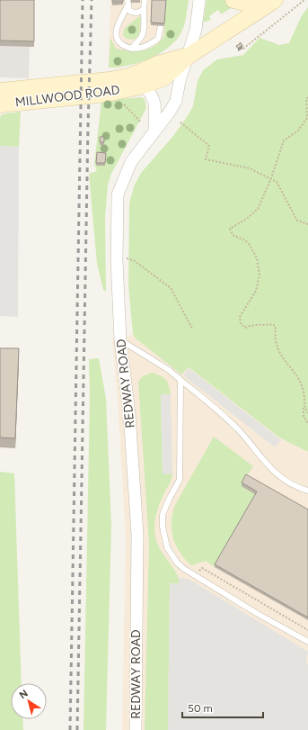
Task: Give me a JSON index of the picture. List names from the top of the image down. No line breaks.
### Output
{"streets":{"main road":["MILLWOOD ROAD"],"street":["REDWAY ROAD"]},"crossings":[["MILLWOOD ROAD","REDWAY ROAD"]],"scale_bar":"50 m","north":"top left"}
